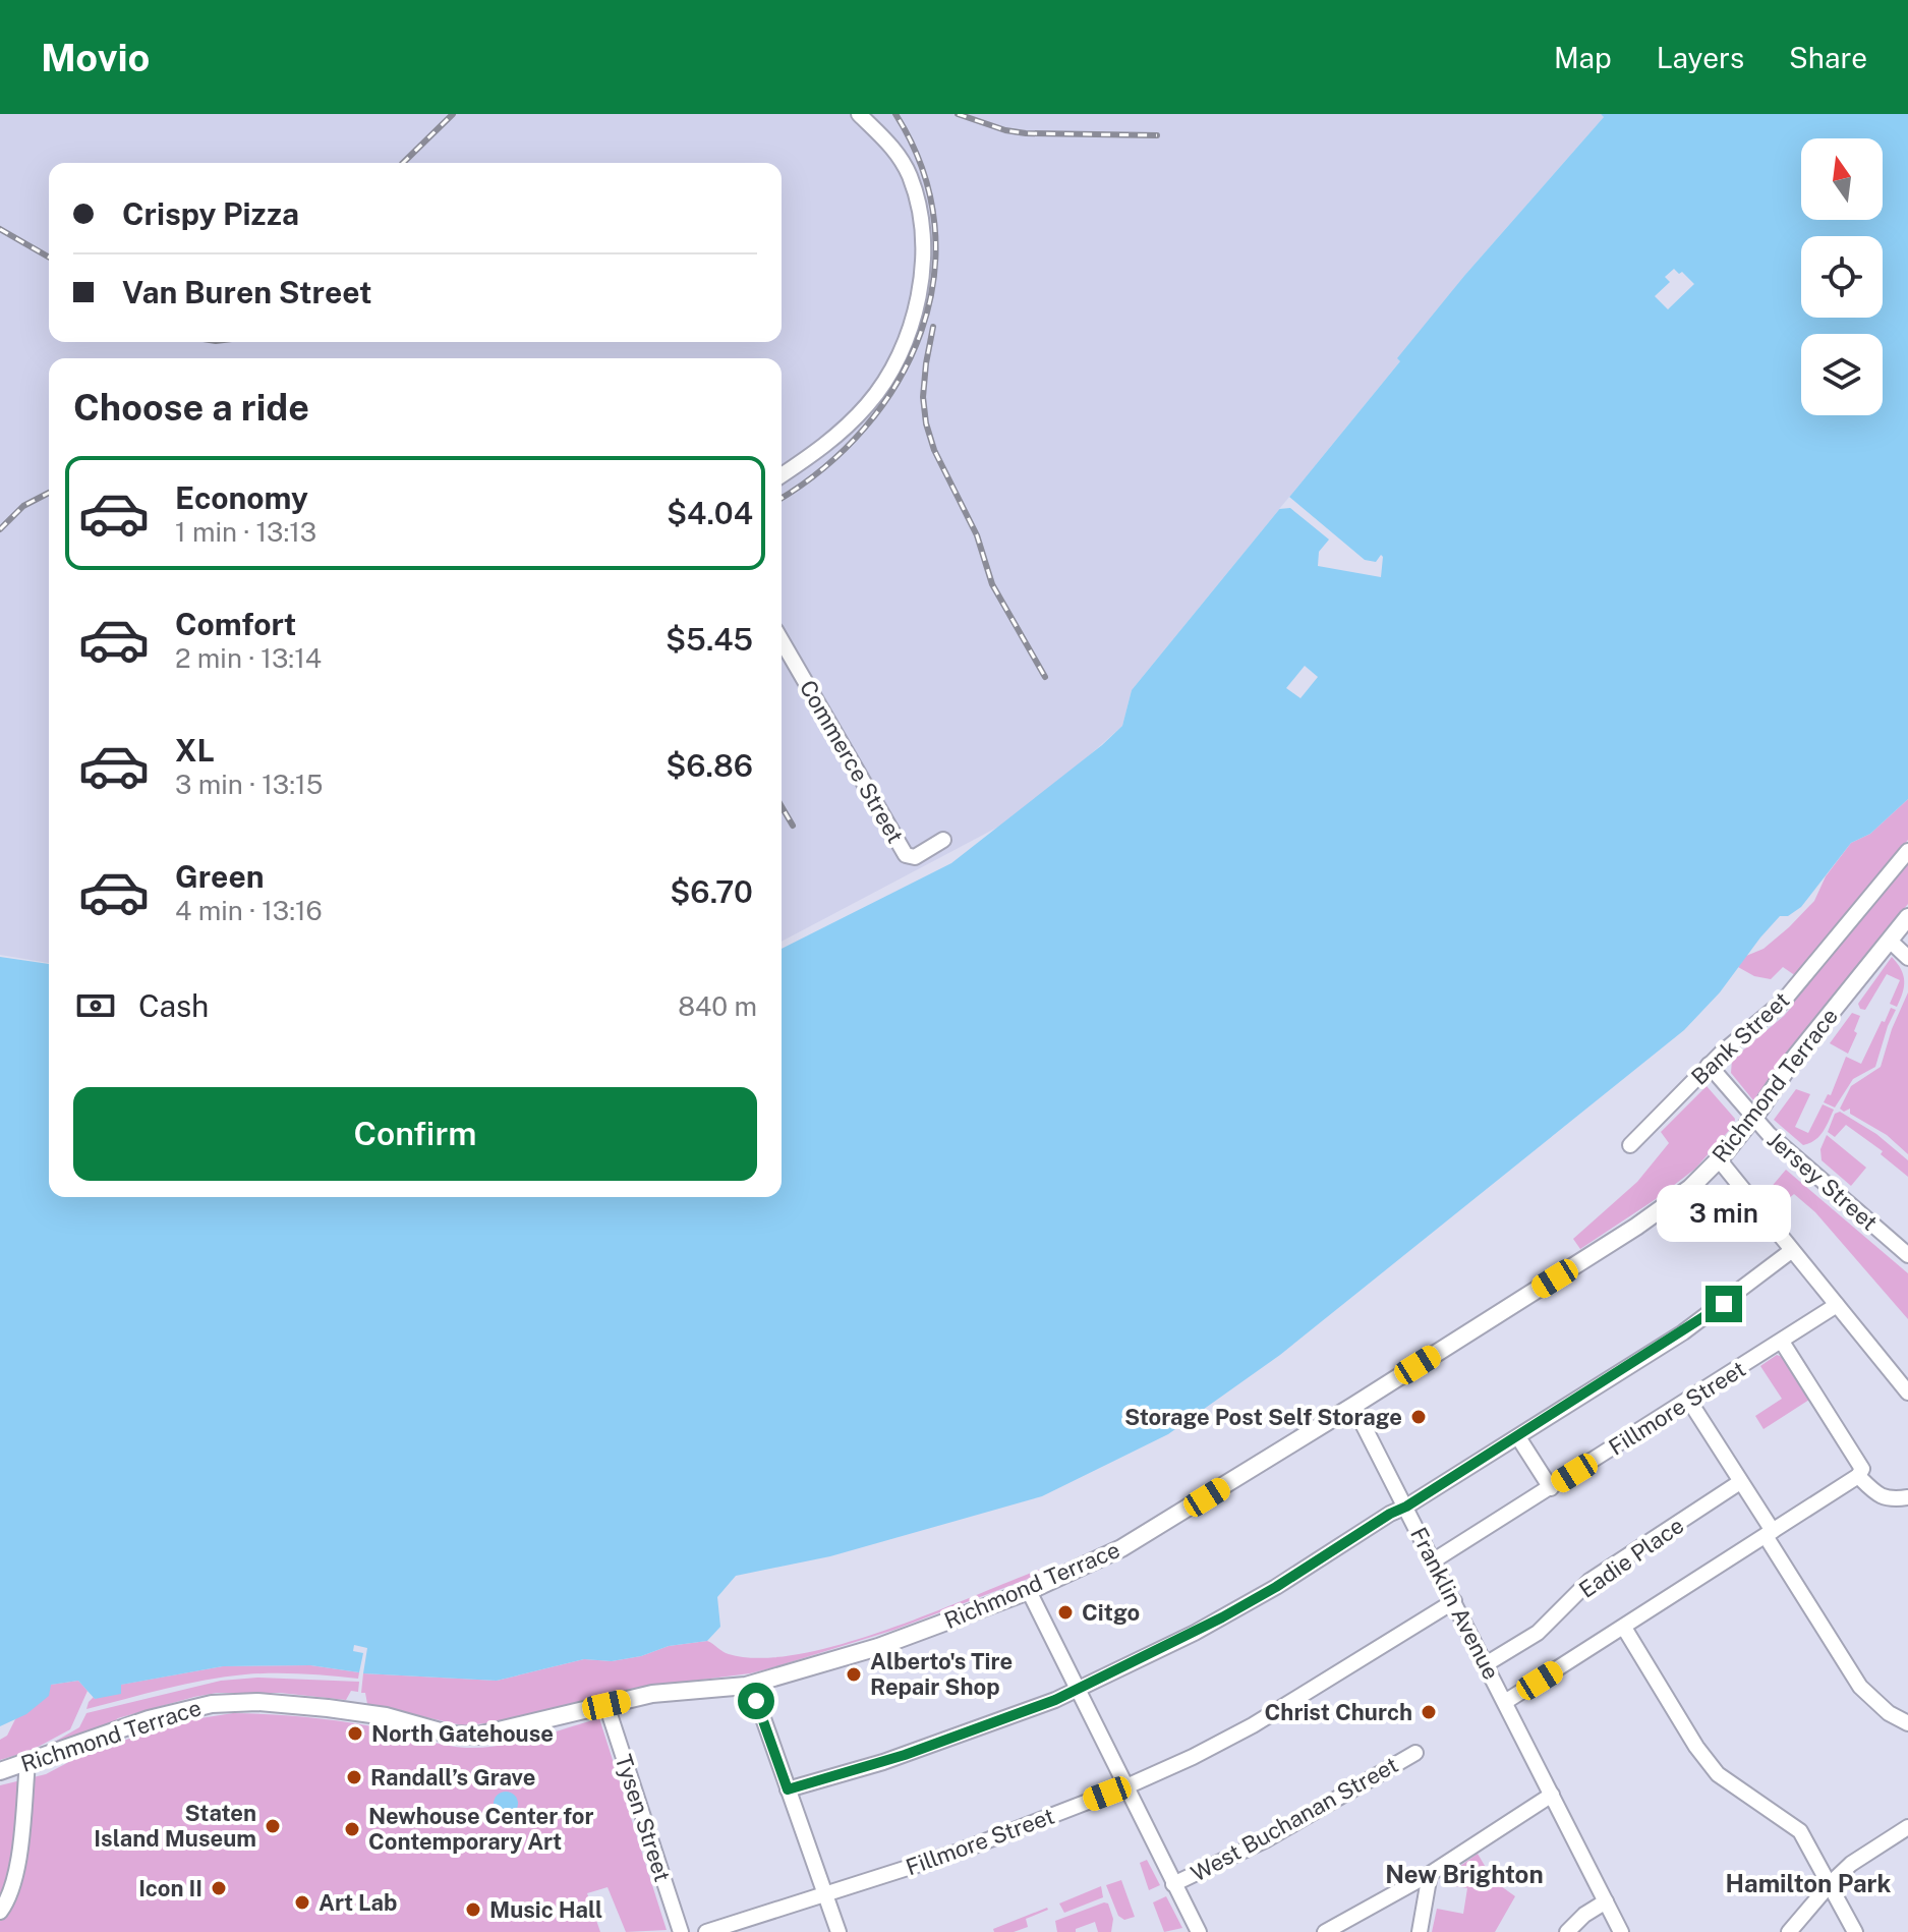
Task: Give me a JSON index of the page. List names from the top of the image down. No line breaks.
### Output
{"streets":{"main road":["Richmond Terrace"],"street":["Commerce Street","Bank Street","Jersey Street","Fillmore Street","Eadie Place","Franklin Avenue","Tysen Street","West Buchanan Street"]},"crossings":[["Bank Street","Jersey Street"],["Richmond Terrace","Jersey Street"],["Richmond Terrace","Franklin Avenue"],["Richmond Terrace","Tysen Street"],["Fillmore Street","Franklin Avenue"],["Eadie Place","Franklin Avenue"]],"districts":["New Brighton","Hamilton Park"],"places":["Storage Post Self Storage","Citgo","Alberto's Tire Repair Shop","Christ Church","North Gatehouse","Randall’s Grave","Staten Island Museum","Newhouse Center for Contemporary Art","Icon II","Art Lab","Music Hall"],"north":"top","page":{"header":"Movio","nav":["Map","Layers","Share"],"banner":["Crispy Pizza","Van Buren Street"],"heading":"Choose a ride","list":[{"name":"Economy","note":"1 min · 13:13","value":"$4.04"},{"name":"Comfort","note":"2 min · 13:14","value":"$5.45"},{"name":"XL","note":"3 min · 13:15","value":"$6.86"},{"name":"Green","note":"4 min · 13:16","value":"$6.70"}],"pay":["Cash","840 m"],"buttons":"Confirm","bubble":"3 min"}}
